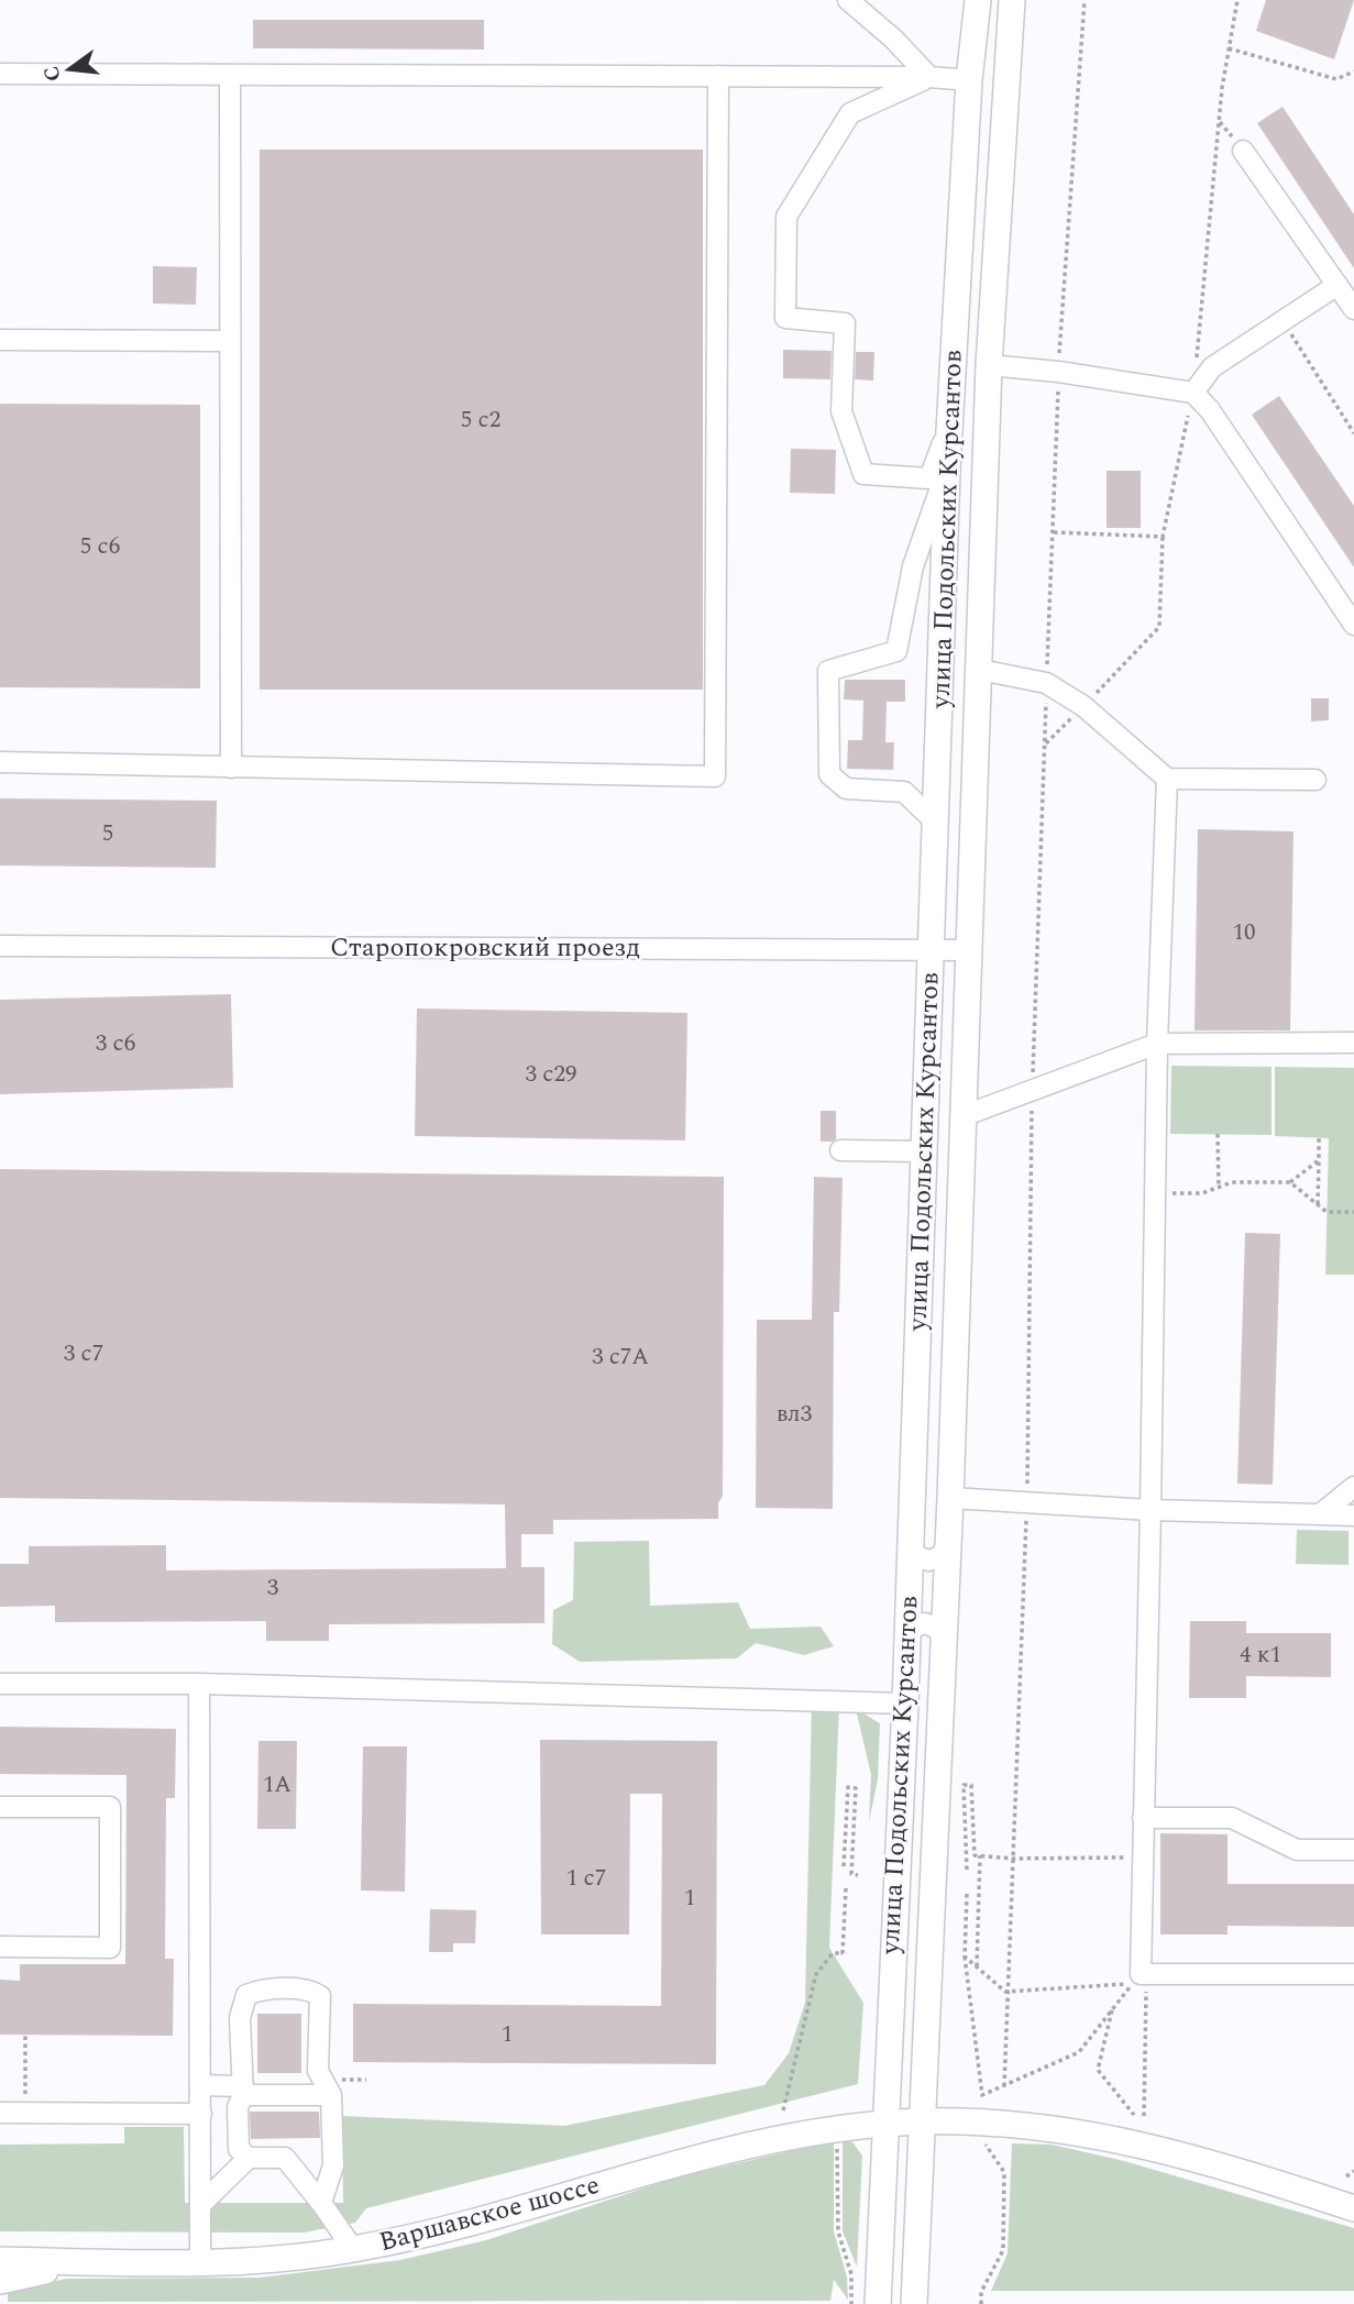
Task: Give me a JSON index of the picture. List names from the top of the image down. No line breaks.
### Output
{"streets":{"main road":["улица Подольских Курсантов","Варшавское шоссе"],"street":["Старопокровский проезд"]},"crossings":[["улица Подольских Курсантов","Старопокровский проезд"],["улица Подольских Курсантов","Варшавское шоссе"]],"house_numbers":["5 с2","5 с6","5","10","3 с6","3 с29","3 с7","3 с7А","вл3","3","4 к1","1A","1 с7","1","1"],"north":"left"}
